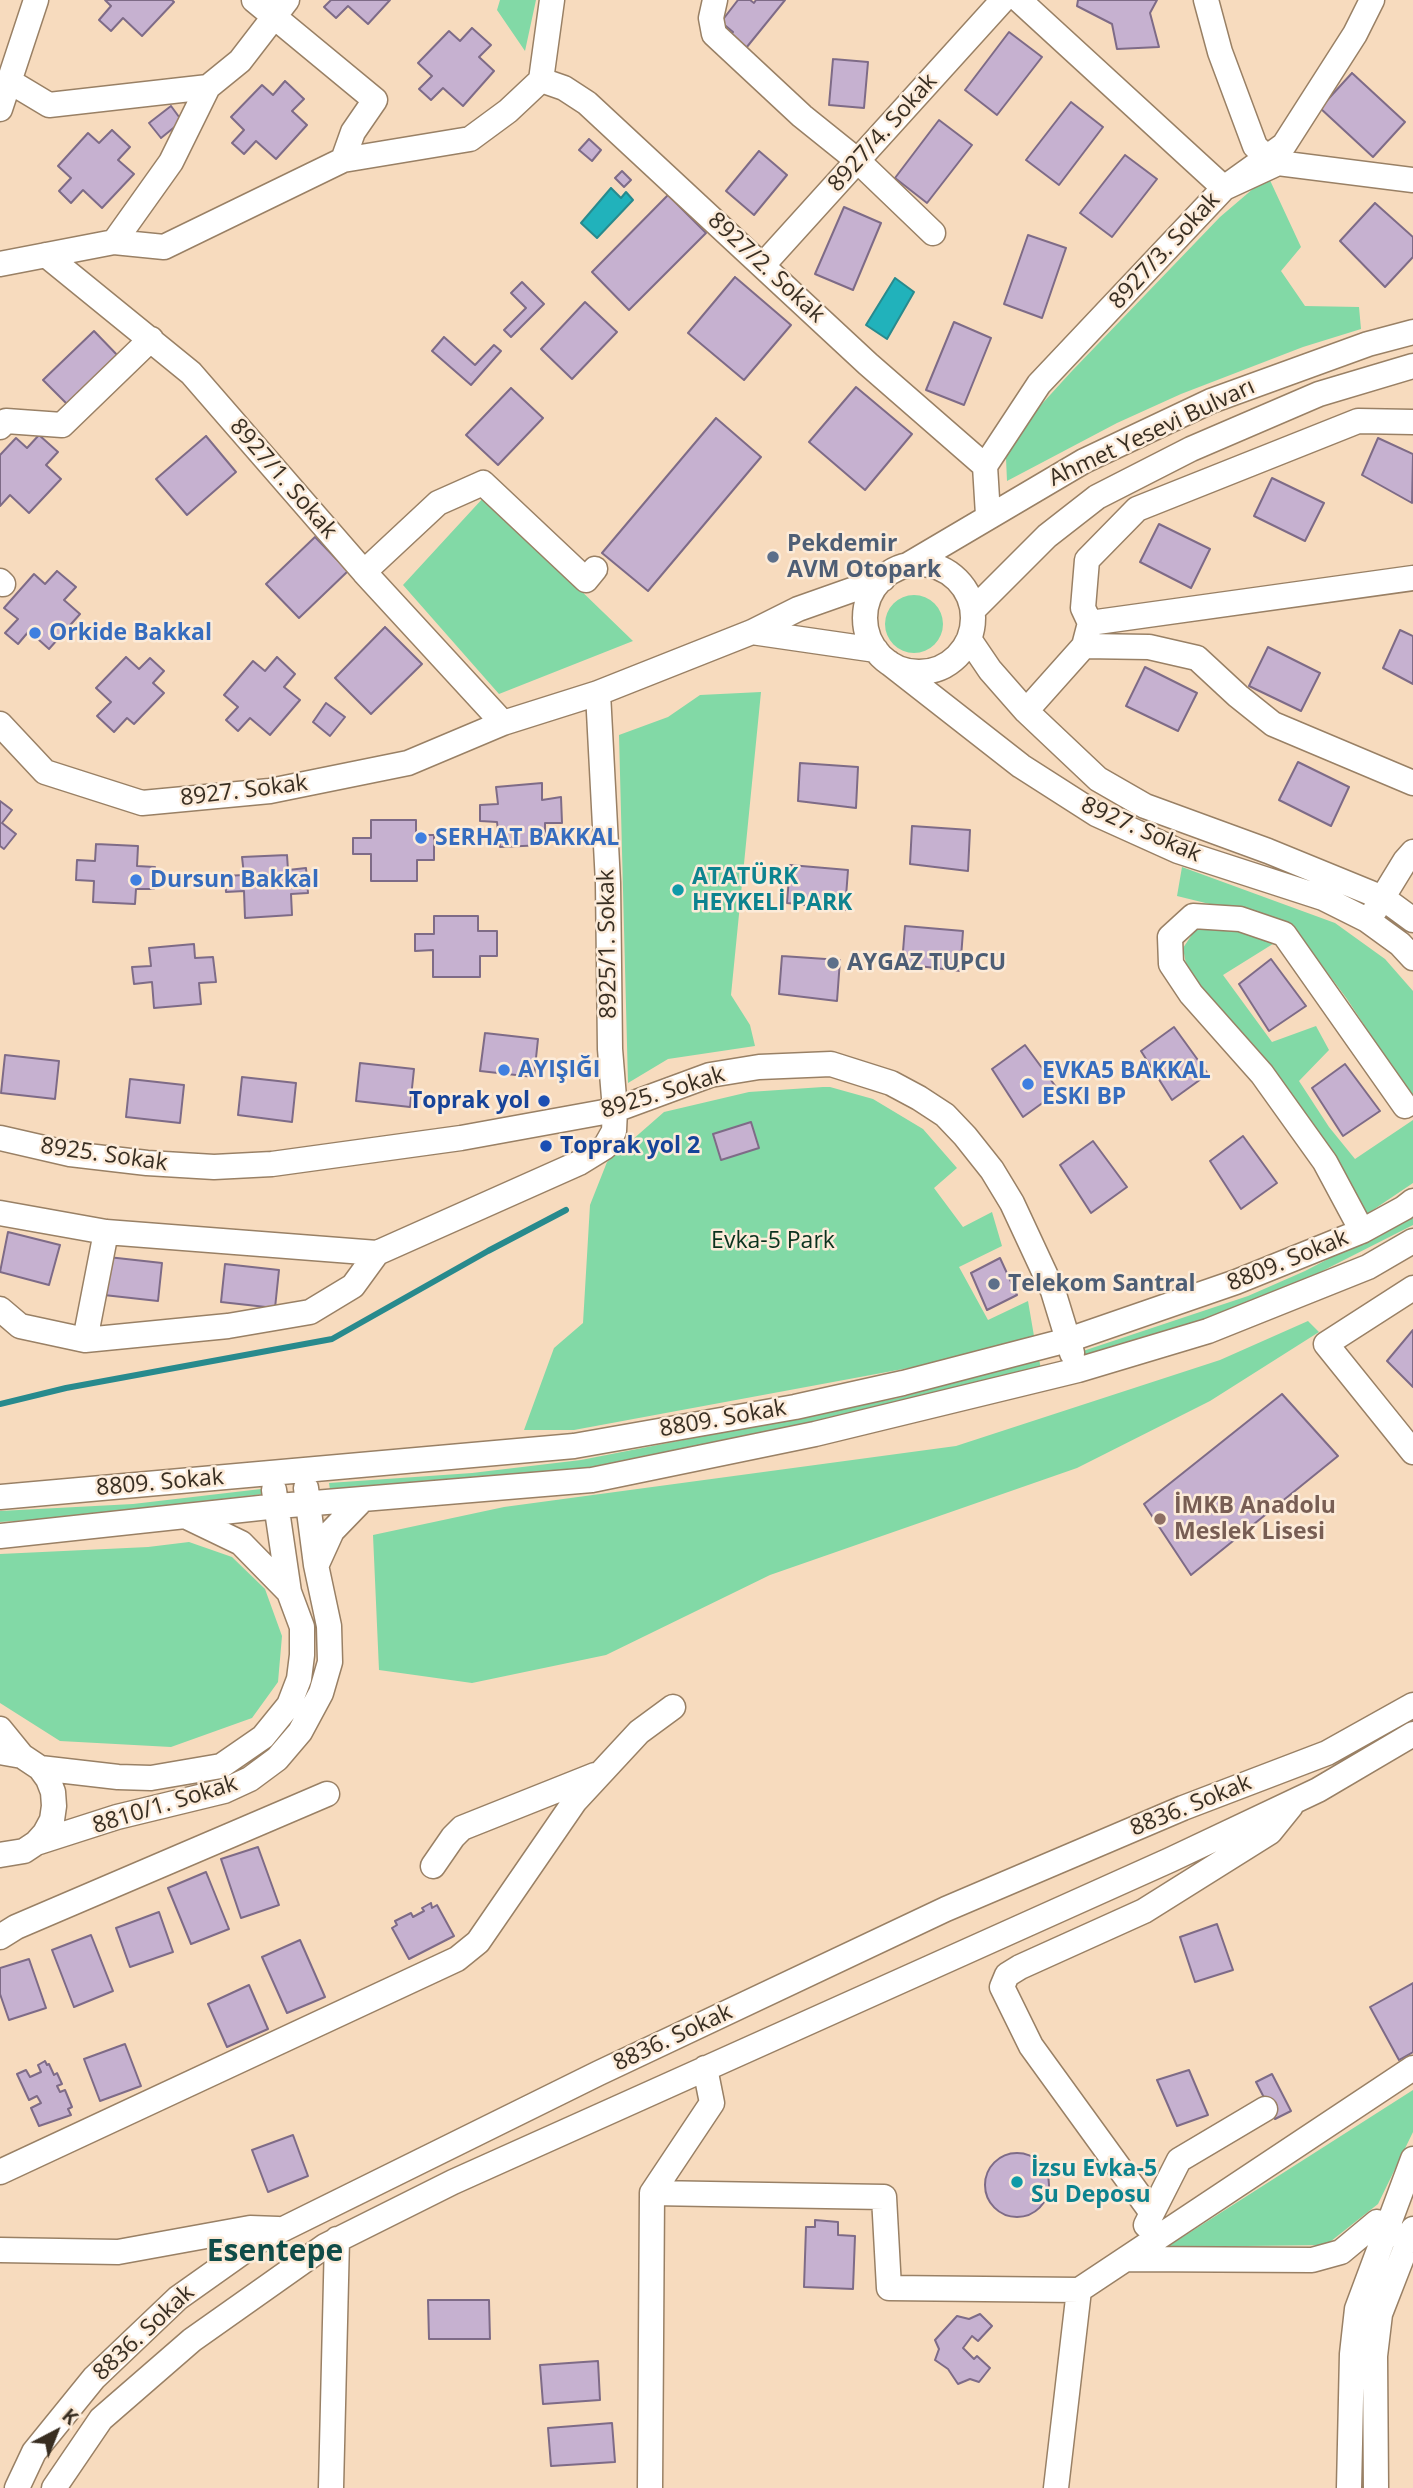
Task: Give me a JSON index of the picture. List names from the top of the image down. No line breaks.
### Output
{"streets":{"street":["8927/4. Sokak","8927/3. Sokak","8927/2. Sokak","Ahmet Yesevi Bulvarı","8927/1. Sokak","8927. Sokak","8925/1. Sokak","8925. Sokak","8809. Sokak","8810/1. Sokak","8836. Sokak"]},"crossings":[["8927/4. Sokak","8927/2. Sokak"],["8927/3. Sokak","8927/2. Sokak"],["Ahmet Yesevi Bulvarı","8927. Sokak"],["8927/1. Sokak","8927. Sokak"],["8927. Sokak","8925/1. Sokak"],["8925/1. Sokak","8925. Sokak"],["8925. Sokak","8809. Sokak"],["8809. Sokak","8810/1. Sokak"]],"districts":["Esentepe"],"parks":["Evka-5 Park"],"places":["Pekdemir AVM Otopark","Orkide Bakkal","SERHAT BAKKAL","Dursun Bakkal","ATATÜRK HEYKELİ PARK","AYGAZ TUPCU","AYIŞIĞI","EVKA5 BAKKAL ESKI BP","Toprak yol","Toprak yol 2","Telekom Santral","İMKB Anadolu Meslek Lisesi","İzsu Evka-5 Su Deposu"],"north":"top right"}
